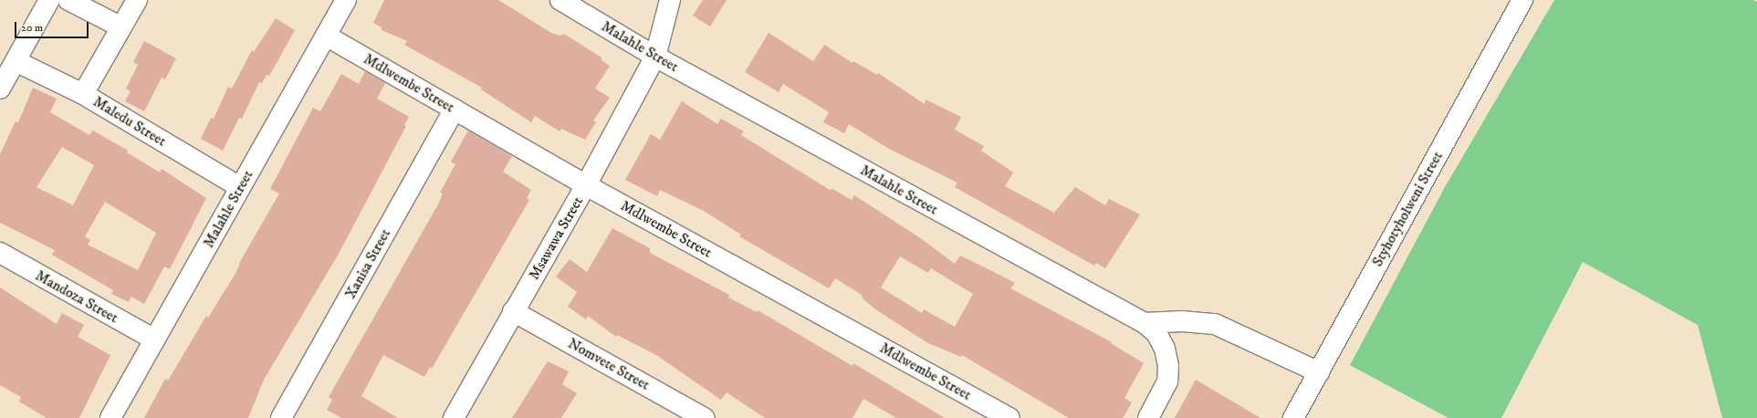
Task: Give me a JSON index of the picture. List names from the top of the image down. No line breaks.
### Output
{"streets":{"street":["Malahle Street","Mdlwembe Street","Maledu Street","Styhotyholweni Street","Msawawa Street","Xanisa Street","Mandoza Street","Nomvete Street"]},"crossings":[["Malahle Street","Mdlwembe Street"],["Malahle Street","Maledu Street"],["Malahle Street","Msawawa Street"],["Malahle Street","Mandoza Street"],["Mdlwembe Street","Msawawa Street"],["Mdlwembe Street","Xanisa Street"],["Msawawa Street","Nomvete Street"]],"scale_bar":"20 m"}
